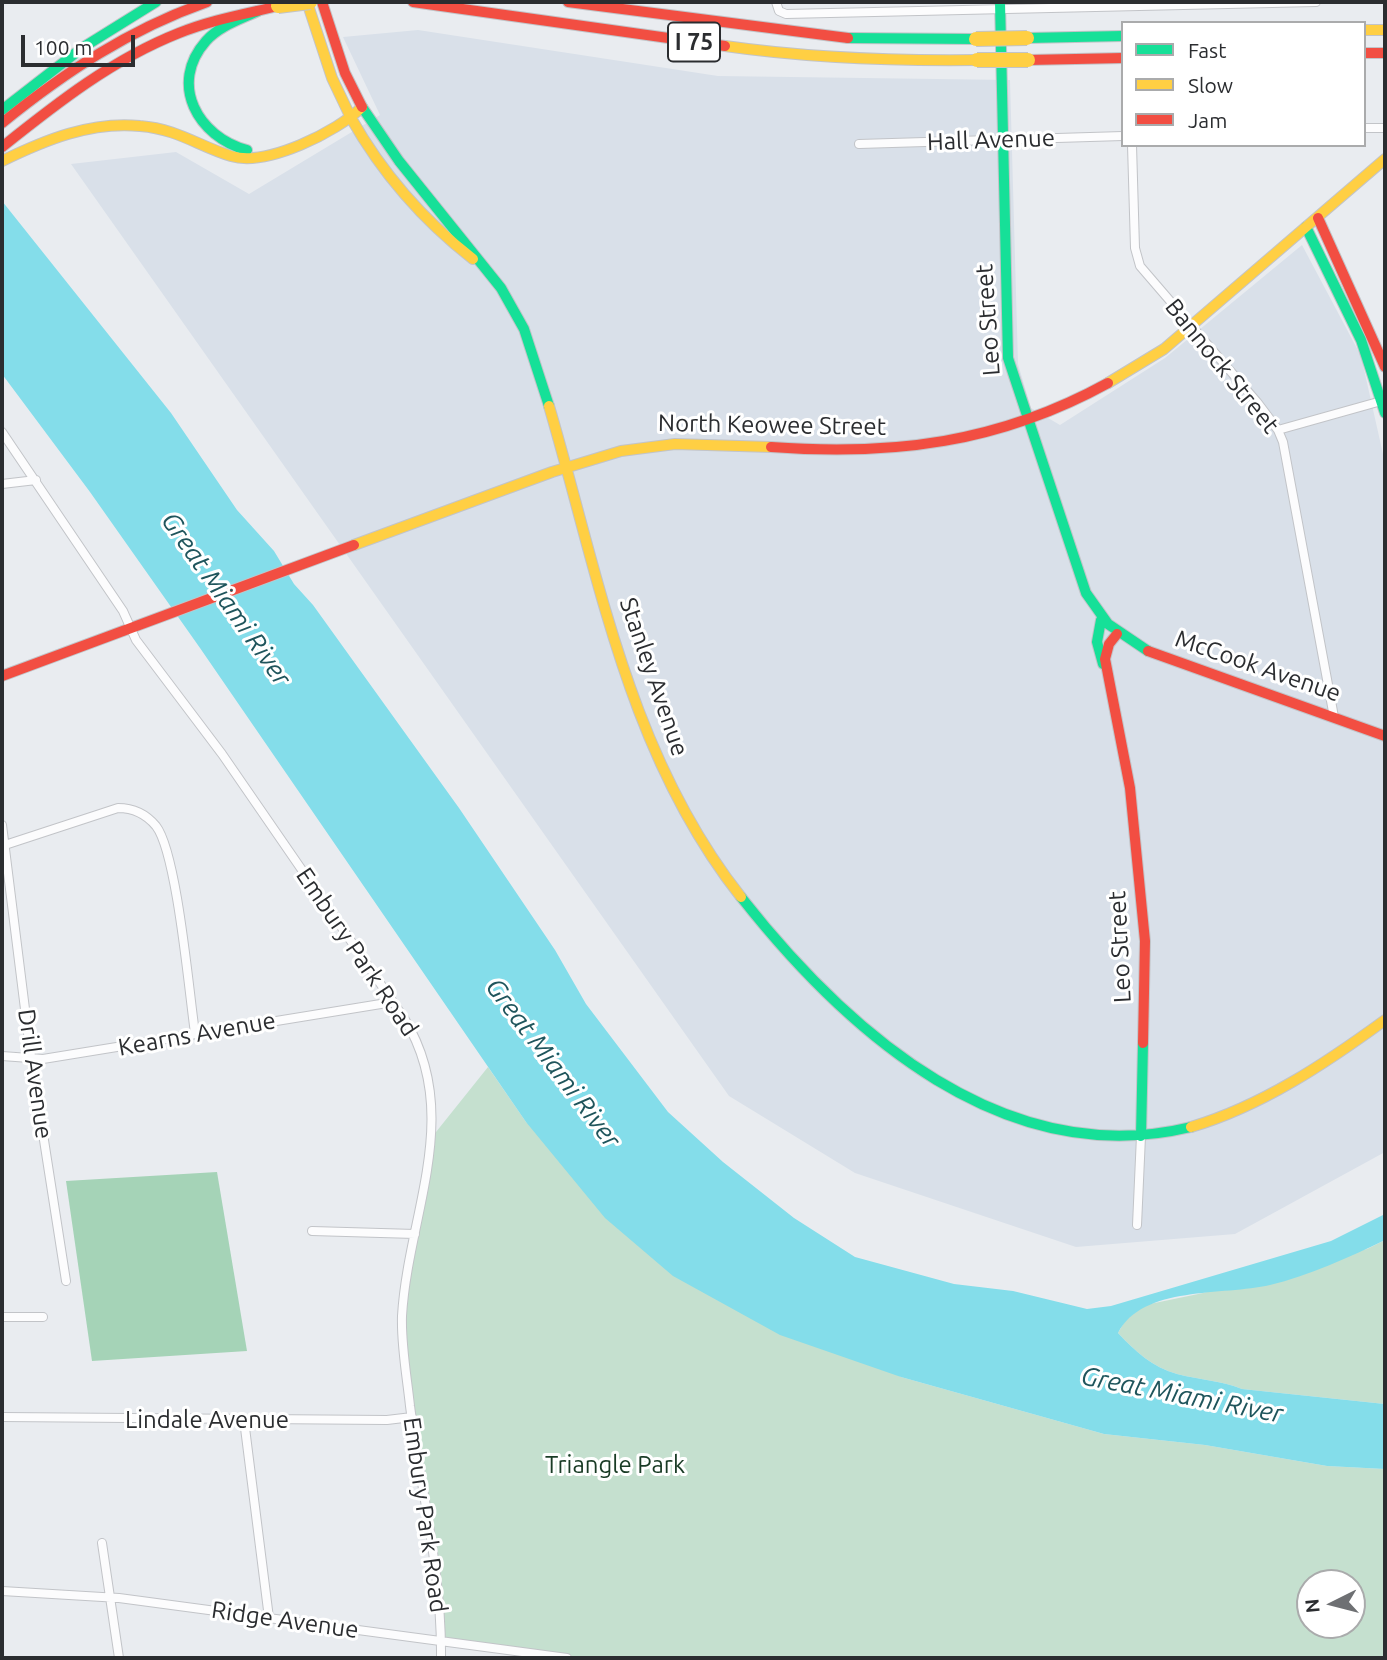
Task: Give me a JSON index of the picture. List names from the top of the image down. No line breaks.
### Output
{"streets":{"main road":["I 75","Leo Street","North Keowee Street","McCook Avenue","Stanley Avenue"],"street":["Hall Avenue","Bannock Street","Embury Park Road","Kearns Avenue","Drill Avenue","Lindale Avenue","Ridge Avenue"]},"crossings":[["Hall Avenue","Leo Street"],["Leo Street","North Keowee Street"],["Leo Street","McCook Avenue"],["Leo Street","Stanley Avenue"],["Bannock Street","North Keowee Street"],["Bannock Street","McCook Avenue"],["North Keowee Street","Stanley Avenue"],["North Keowee Street","Embury Park Road"],["Embury Park Road","Kearns Avenue"],["Embury Park Road","Lindale Avenue"],["Embury Park Road","Ridge Avenue"],["Kearns Avenue","Drill Avenue"]],"water":["Great Miami River"],"parks":["Triangle Park"],"legend":["Fast","Slow","Jam"],"scale_bar":"100 m","north":"left"}
